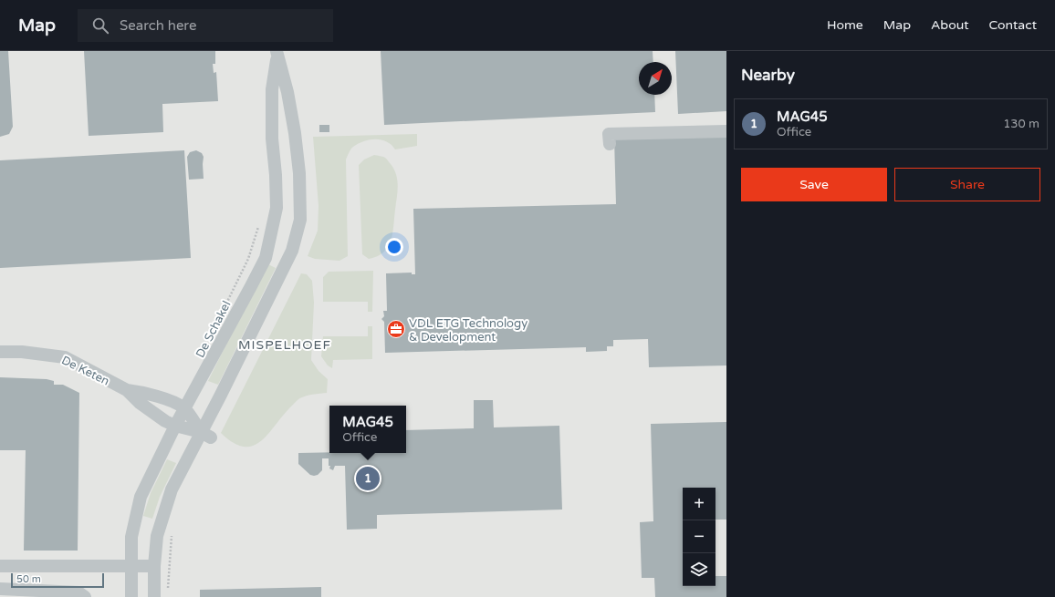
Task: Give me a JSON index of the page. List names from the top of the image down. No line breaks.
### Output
{"streets":{"street":["De Schakel","De Keten"]},"crossings":[["De Schakel","De Keten"]],"districts":["MISPELHOEF"],"places":{"office":["VDL ETG Technology & Development"]},"scale_bar":"50 m","north":"top right","page":{"header":"Map","search":"Search here","nav":["Home","Map","About","Contact"],"heading":"Nearby","list":[{"mark":"1","name":"MAG45","note":"Office","value":"130 m"}],"buttons":["Save","Share"],"popup":["MAG45","Office"],"pins":"1","map_buttons":["+","−"],"scale":"50 m"}}
